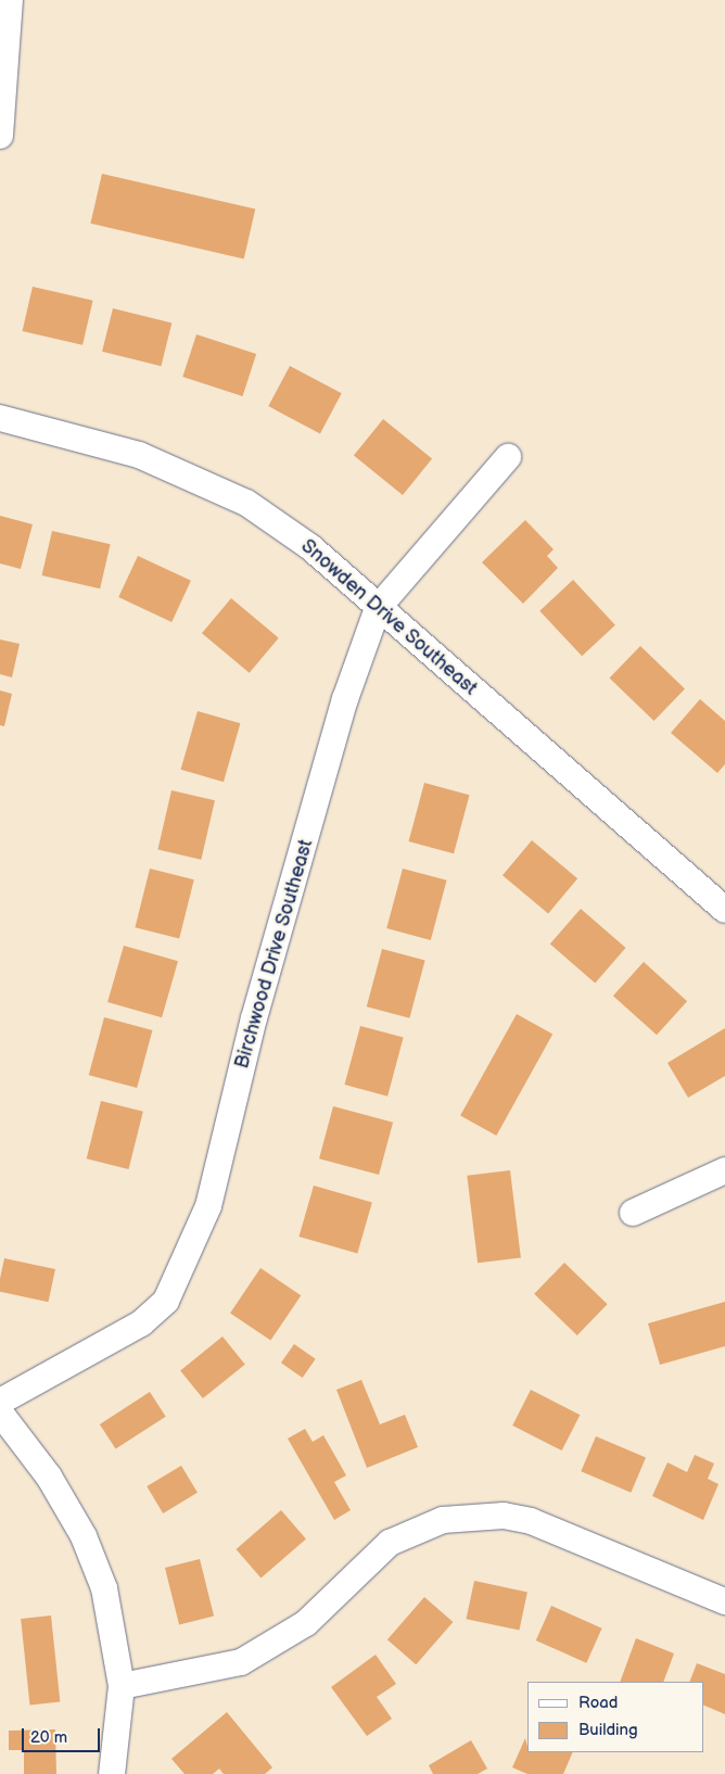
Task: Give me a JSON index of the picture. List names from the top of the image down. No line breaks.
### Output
{"streets":{"street":["Snowden Drive Southeast","Birchwood Drive Southeast"]},"crossings":[["Snowden Drive Southeast","Birchwood Drive Southeast"]],"legend":["Road","Building"],"scale_bar":"20 m"}
